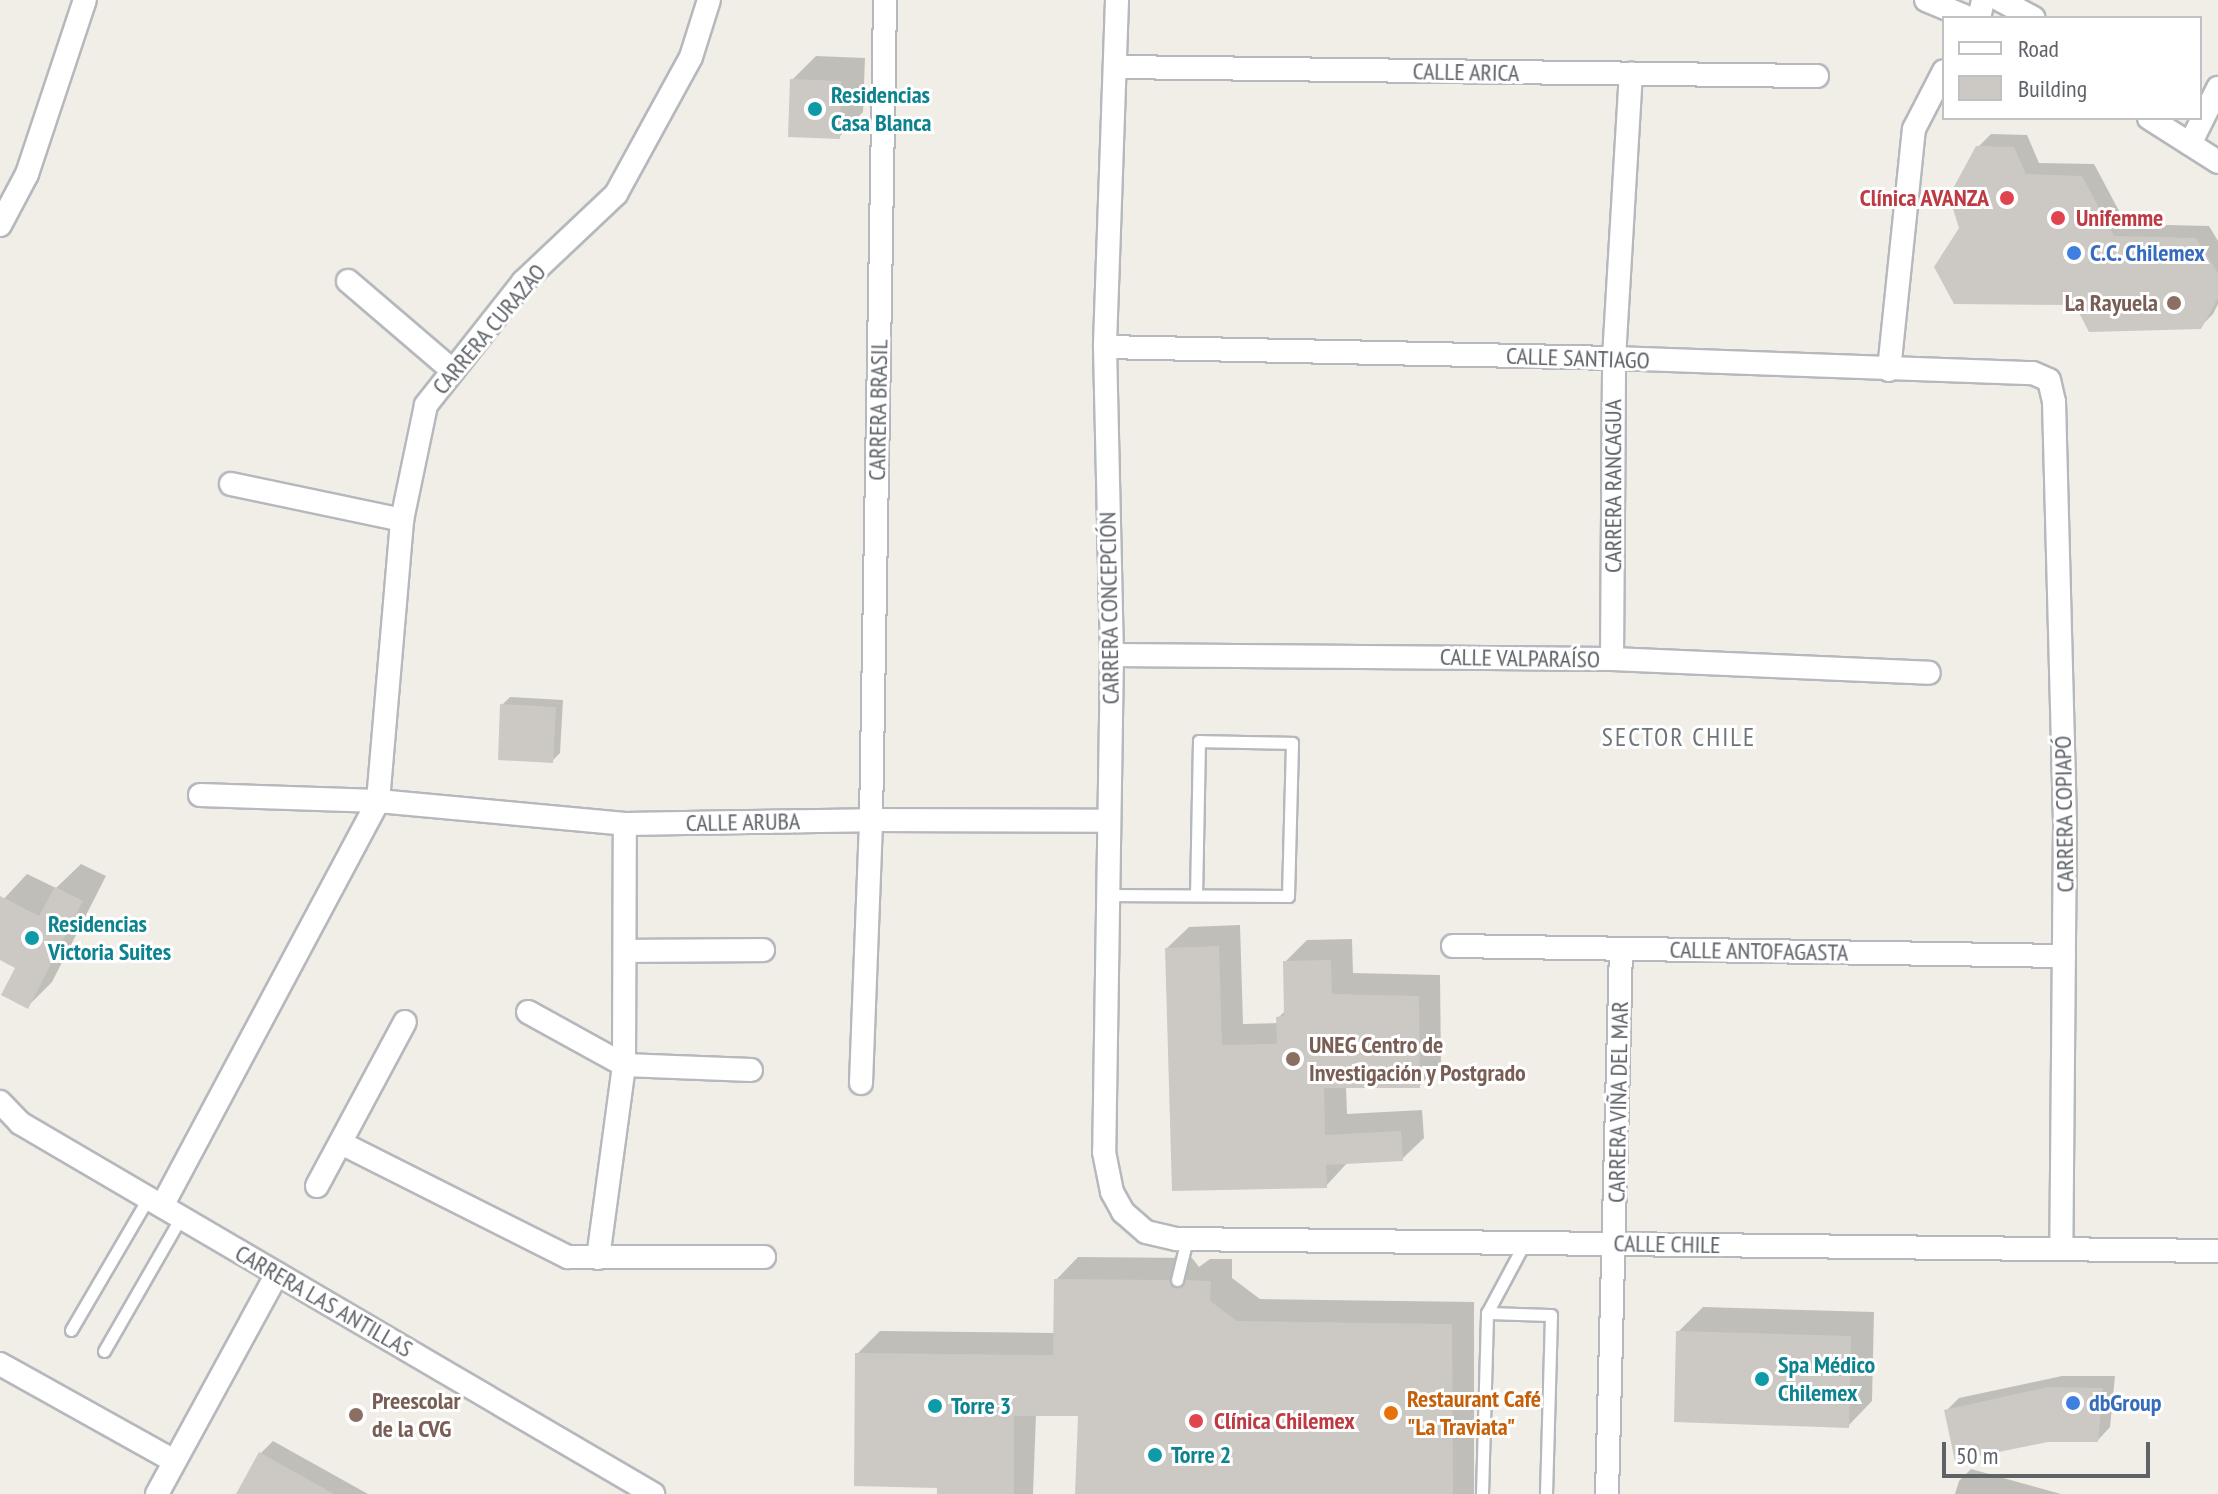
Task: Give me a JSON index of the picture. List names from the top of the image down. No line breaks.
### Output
{"streets":{"street":["CALLE ARICA","CARRERA CURAZAO","CALLE SANTIAGO","CARRERA BRASIL","CARRERA RANCAGUA","CARRERA CONCEPCIÓN","CALLE VALPARAÍSO","CARRERA COPIAPÓ","CALLE ARUBA","CALLE ANTOFAGASTA","CARRERA VIÑA DEL MAR","CALLE CHILE","CARRERA LAS ANTILLAS"]},"crossings":[["CALLE ARICA","CARRERA RANCAGUA"],["CALLE ARICA","CARRERA CONCEPCIÓN"],["CARRERA CURAZAO","CALLE ARUBA"],["CALLE SANTIAGO","CARRERA RANCAGUA"],["CALLE SANTIAGO","CARRERA CONCEPCIÓN"],["CALLE SANTIAGO","CARRERA COPIAPÓ"],["CARRERA BRASIL","CALLE ARUBA"],["CARRERA RANCAGUA","CALLE VALPARAÍSO"],["CARRERA CONCEPCIÓN","CALLE VALPARAÍSO"],["CARRERA CONCEPCIÓN","CALLE ARUBA"],["CARRERA CONCEPCIÓN","CALLE CHILE"],["CARRERA COPIAPÓ","CALLE ANTOFAGASTA"],["CARRERA COPIAPÓ","CALLE CHILE"],["CALLE ANTOFAGASTA","CARRERA VIÑA DEL MAR"],["CARRERA VIÑA DEL MAR","CALLE CHILE"]],"districts":["SECTOR CHILE"],"places":["Residencias Casa Blanca","Clínica AVANZA","Unifemme","C.C. Chilemex","La Rayuela","Residencias Victoria Suites","UNEG Centro de Investigación y Postgrado","Spa Médico Chilemex","dbGroup","Torre 3","Restaurant Café \"La Traviata\"","Preescolar de la CVG","Clínica Chilemex","Torre 2"],"legend":["Road","Building"],"scale_bar":"50 m"}
